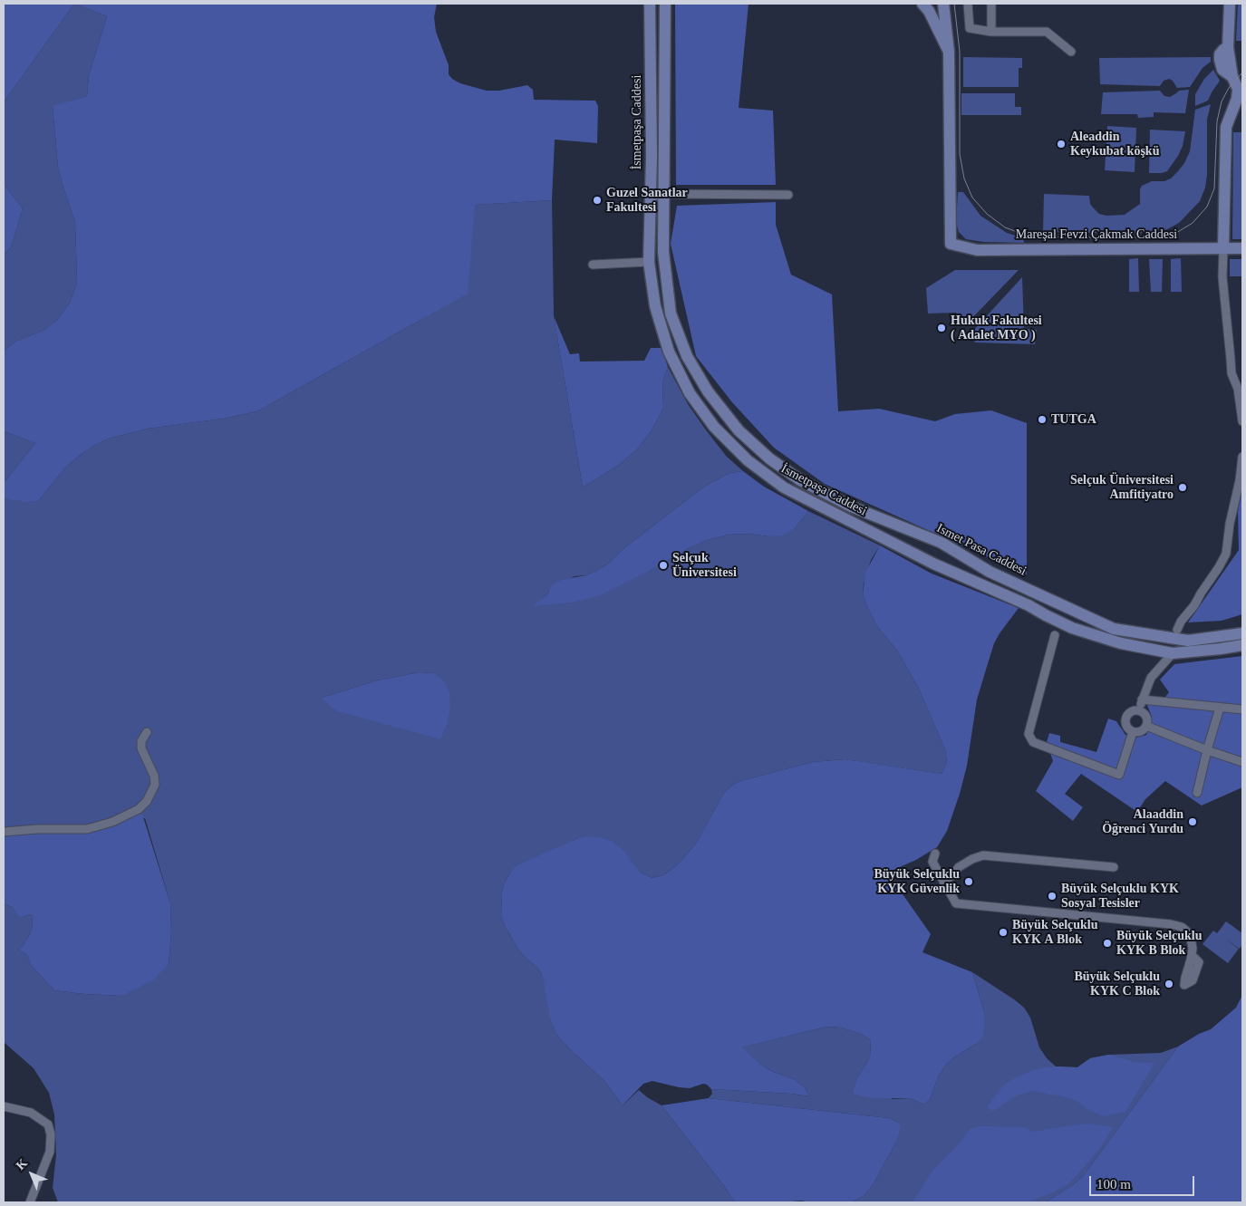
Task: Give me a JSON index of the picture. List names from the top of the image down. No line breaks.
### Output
{"streets":{"main road":["İsmetpaşa Caddesi","Mareşal Fevzi Çakmak Caddesi","Ismet Pasa Caddesi"]},"crossings":[["İsmetpaşa Caddesi","Ismet Pasa Caddesi"]],"places":["Aleaddin Keykubat köşkü","Guzel Sanatlar Fakultesi","Hukuk Fakultesi ( Adalet MYO )","TUTGA","Selçuk Üniversitesi Amfitiyatro","Selçuk Üniversitesi","Alaaddin Öğrenci Yurdu","Büyük Selçuklu KYK Güvenlik","Büyük Selçuklu KYK Sosyal Tesisler","Büyük Selçuklu KYK A Blok","Büyük Selçuklu KYK B Blok","Büyük Selçuklu KYK C Blok"],"scale_bar":"100 m","north":"top left"}
